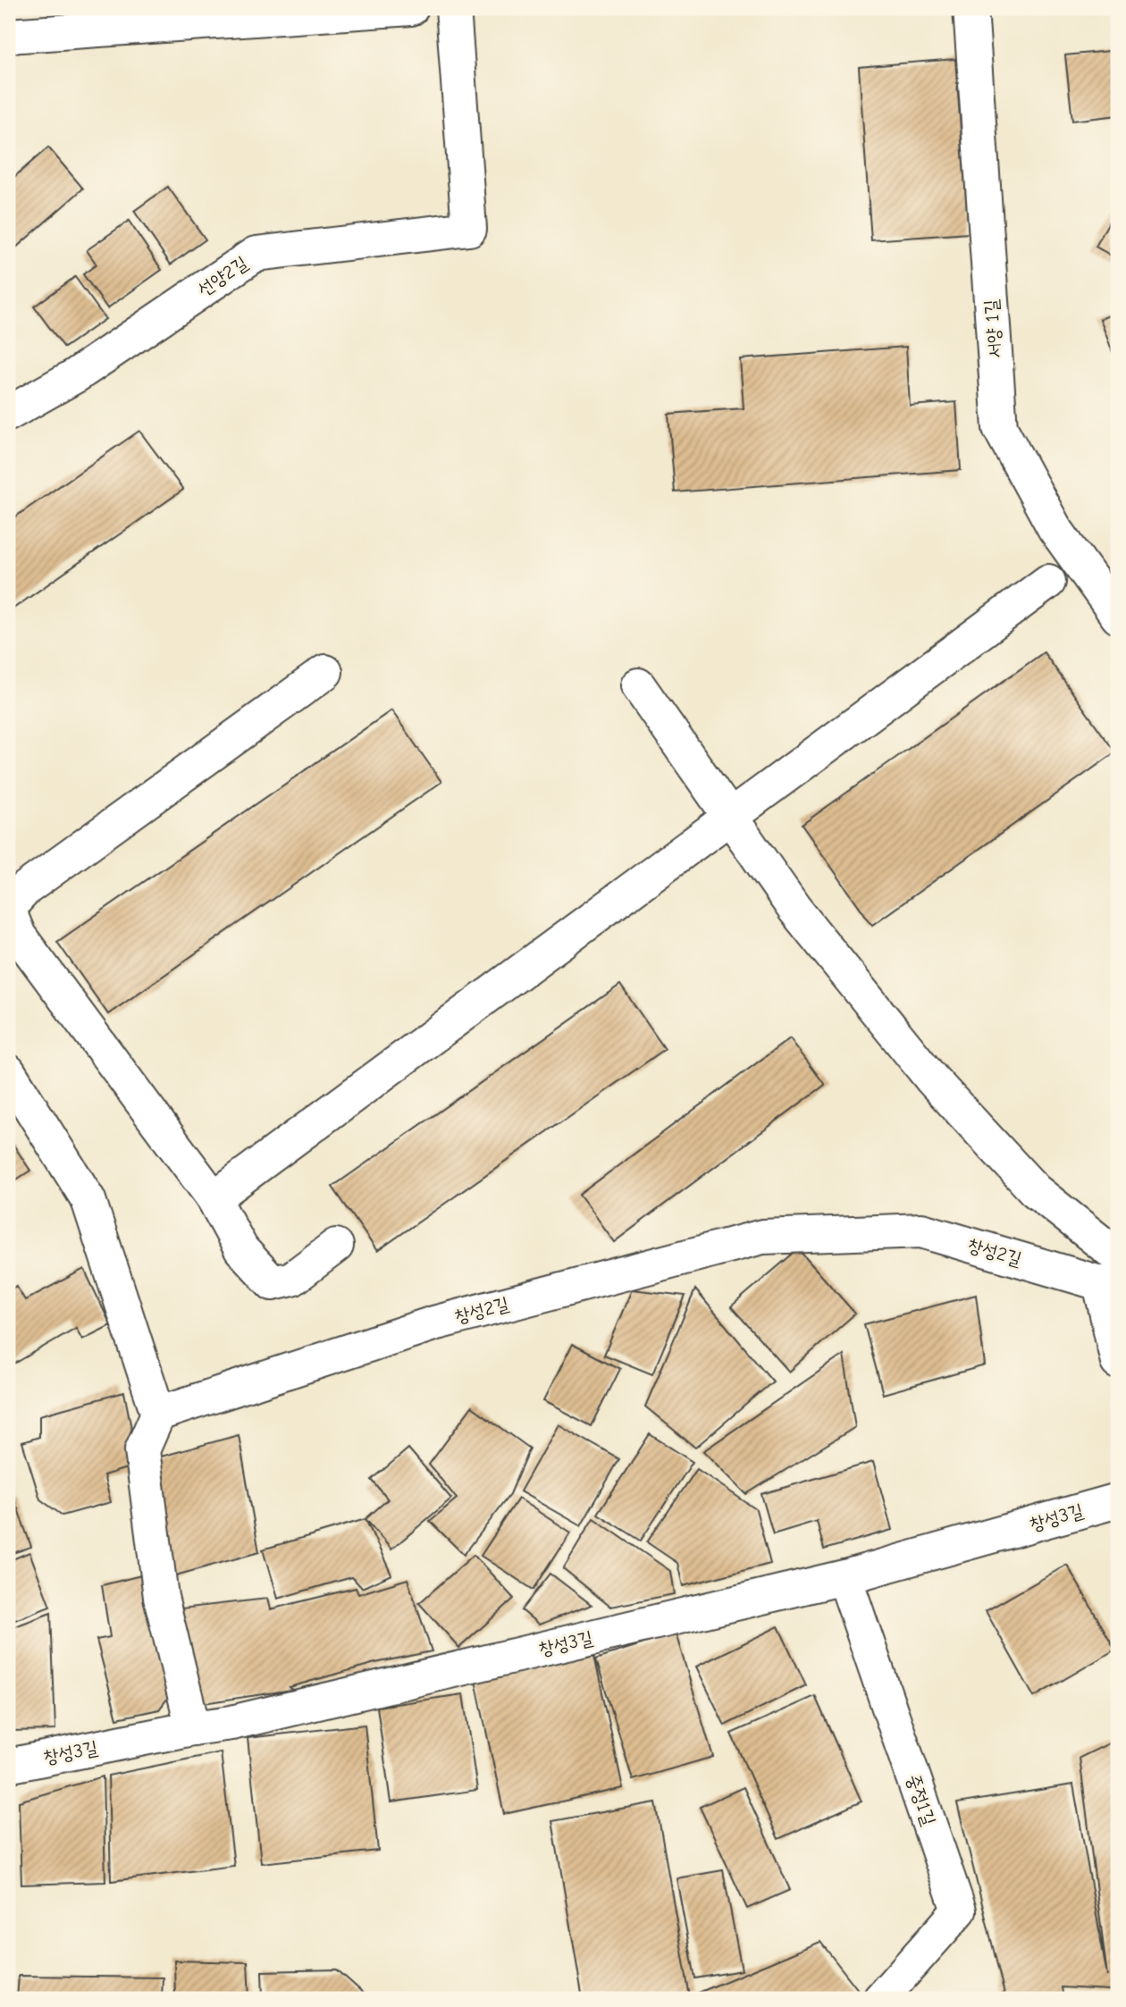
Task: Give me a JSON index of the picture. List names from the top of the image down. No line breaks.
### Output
{"streets":{"street":["선양2길","서양 1길","창성2길","창성3길","중정1길"]},"crossings":[["창성3길","중정1길"]]}
